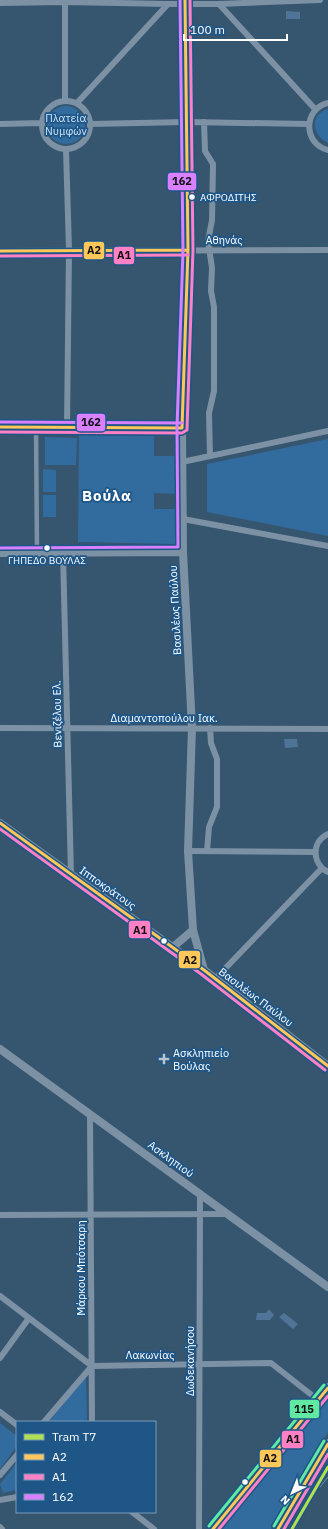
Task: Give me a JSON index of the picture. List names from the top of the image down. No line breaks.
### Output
{"streets":{"street":["Αθηνάς","Βασιλέως Παύλου","Βενιζέλου Ελ.","Διαμαντοπούλου Ιακ.","Ιπποκράτους","Ασκληπιού","Μάρκου Μπότσαρη","Λακωνίας","Δωδεκανήσου"]},"crossings":[["Αθηνάς","Βασιλέως Παύλου"],["Βασιλέως Παύλου","Διαμαντοπούλου Ιακ."],["Βασιλέως Παύλου","Ιπποκράτους"],["Βενιζέλου Ελ.","Διαμαντοπούλου Ιακ."],["Βενιζέλου Ελ.","Ιπποκράτους"],["Ασκληπιού","Μάρκου Μπότσαρη"],["Ασκληπιού","Δωδεκανήσου"],["Μάρκου Μπότσαρη","Λακωνίας"],["Λακωνίας","Δωδεκανήσου"]],"districts":["Βούλα"],"parks":["Πλατεία Νυμφών"],"places":{"other":["ΑΦΡΟΔΙΤΗΣ","ΓΗΠΕΔΟ ΒΟΥΛΑΣ"],"health":["Ασκληπιείο Βούλας"]},"lines":["transit line Α2","transit line Α1","transit line 162","transit line 115","tram line Τ7"],"legend":["Tram Τ7","Α2","Α1","162"],"scale_bar":"100 m","north":"bottom left"}
